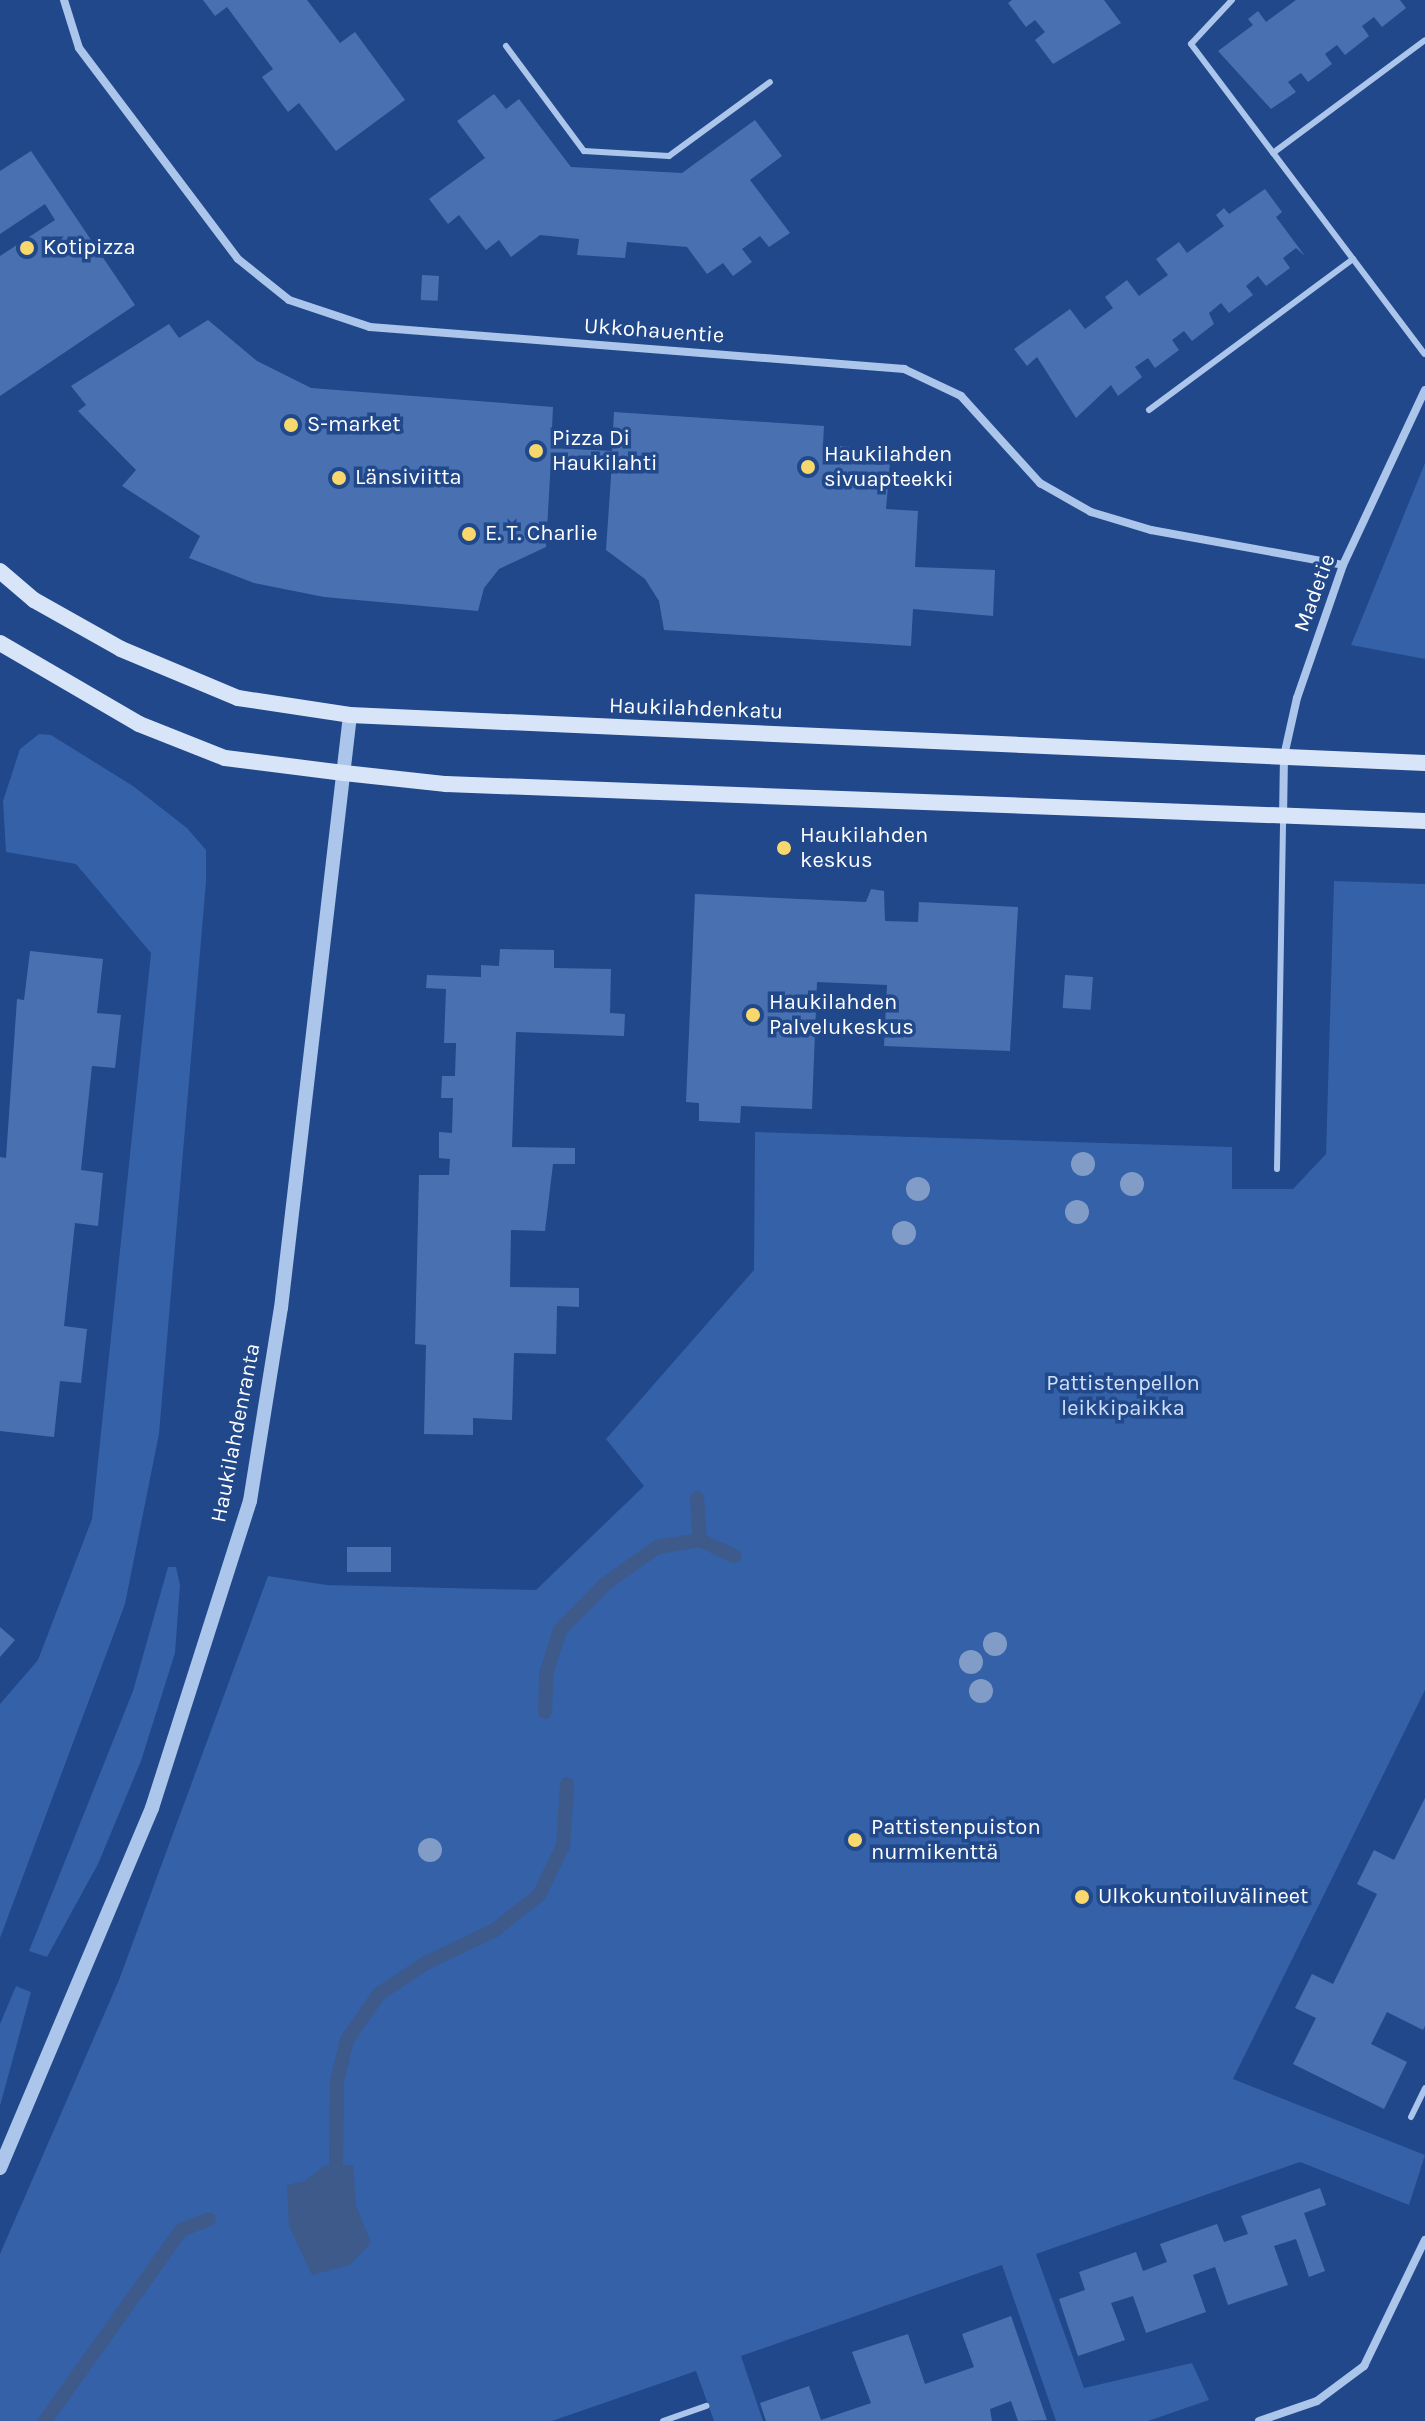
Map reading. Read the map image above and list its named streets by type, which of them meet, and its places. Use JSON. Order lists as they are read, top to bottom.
{
  "streets": {
    "main road": ["Haukilahdenkatu"],
    "street": ["Ukkohauentie", "Madetie", "Haukilahdenranta"]
  },
  "crossings": [
    ["Ukkohauentie", "Madetie"],
    ["Madetie", "Haukilahdenkatu"],
    ["Haukilahdenkatu", "Haukilahdenranta"]
  ],
  "parks": ["Pattistenpellon leikkipaikka"],
  "places": [
    "Kotipizza",
    "S-market",
    "Pizza Di Haukilahti",
    "Haukilahden sivuapteekki",
    "Länsiviitta",
    "E. T. Charlie",
    "Haukilahden keskus",
    "Haukilahden Palvelukeskus",
    "Pattistenpuiston nurmikenttä",
    "Ulkokuntoiluvälineet"
  ]
}
